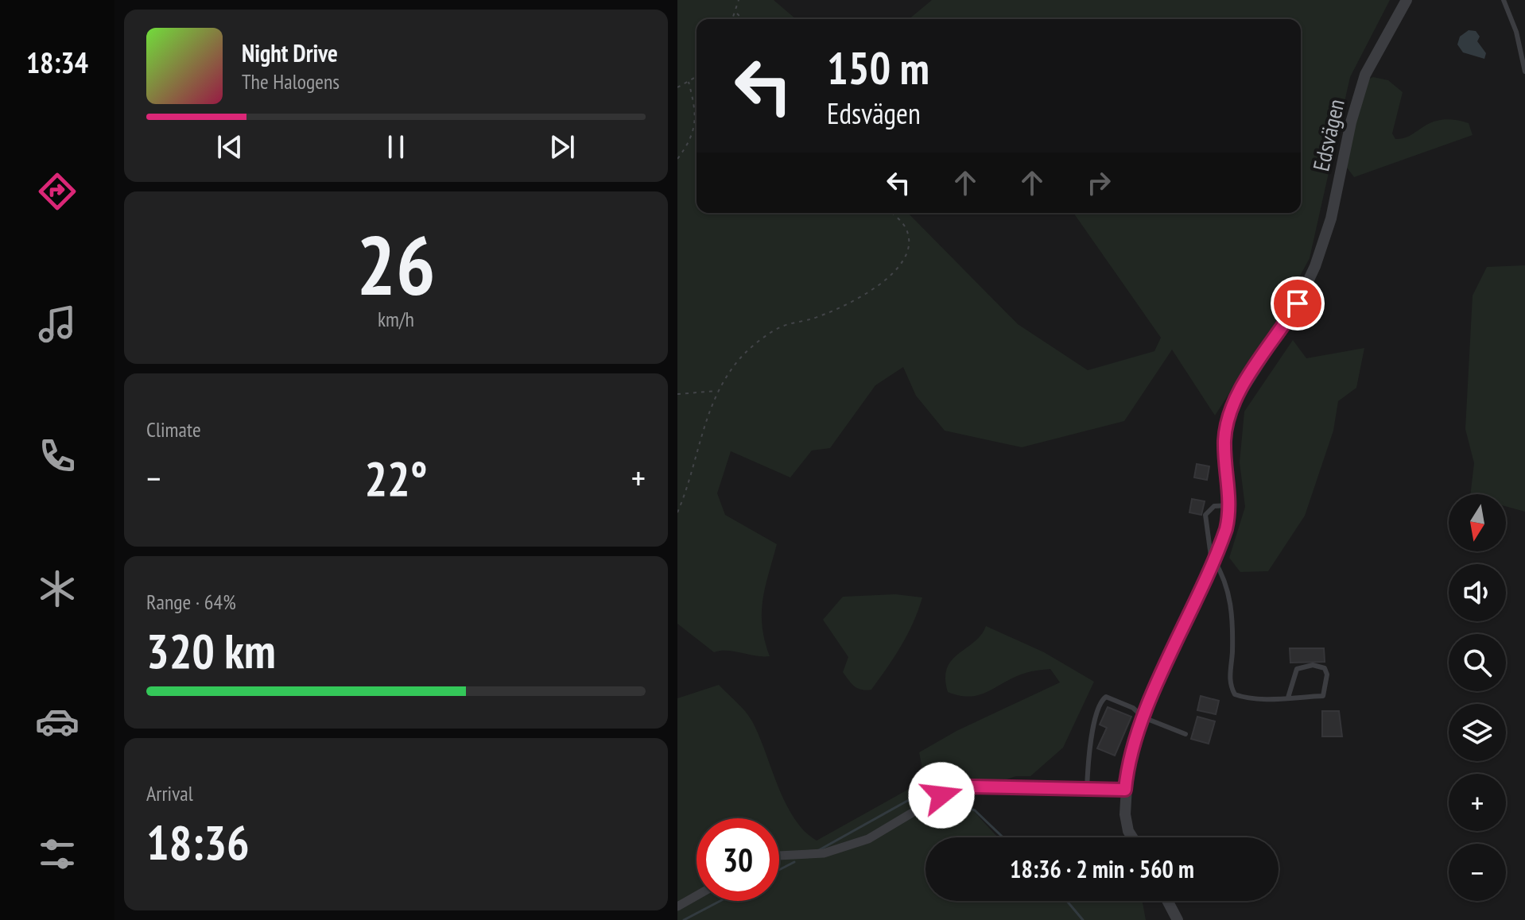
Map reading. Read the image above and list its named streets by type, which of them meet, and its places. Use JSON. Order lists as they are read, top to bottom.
{
  "streets": {
    "street": ["Edsvägen"]
  },
  "north": "bottom",
  "page": {
    "tabs": "18:34",
    "turn": ["150 m", "Edsvägen"],
    "song": ["Night Drive", "The Halogens"],
    "tile": [
      ["26", "km/h"],
      "Climate",
      ["Range · 64%", "320 km"],
      ["Arrival", "18:36"]
    ],
    "heat": ["−", "22°", "+"],
    "map_buttons": ["+", "−"],
    "limit": "30",
    "trip": "18:36 · 2 min · 560 m"
  }
}
